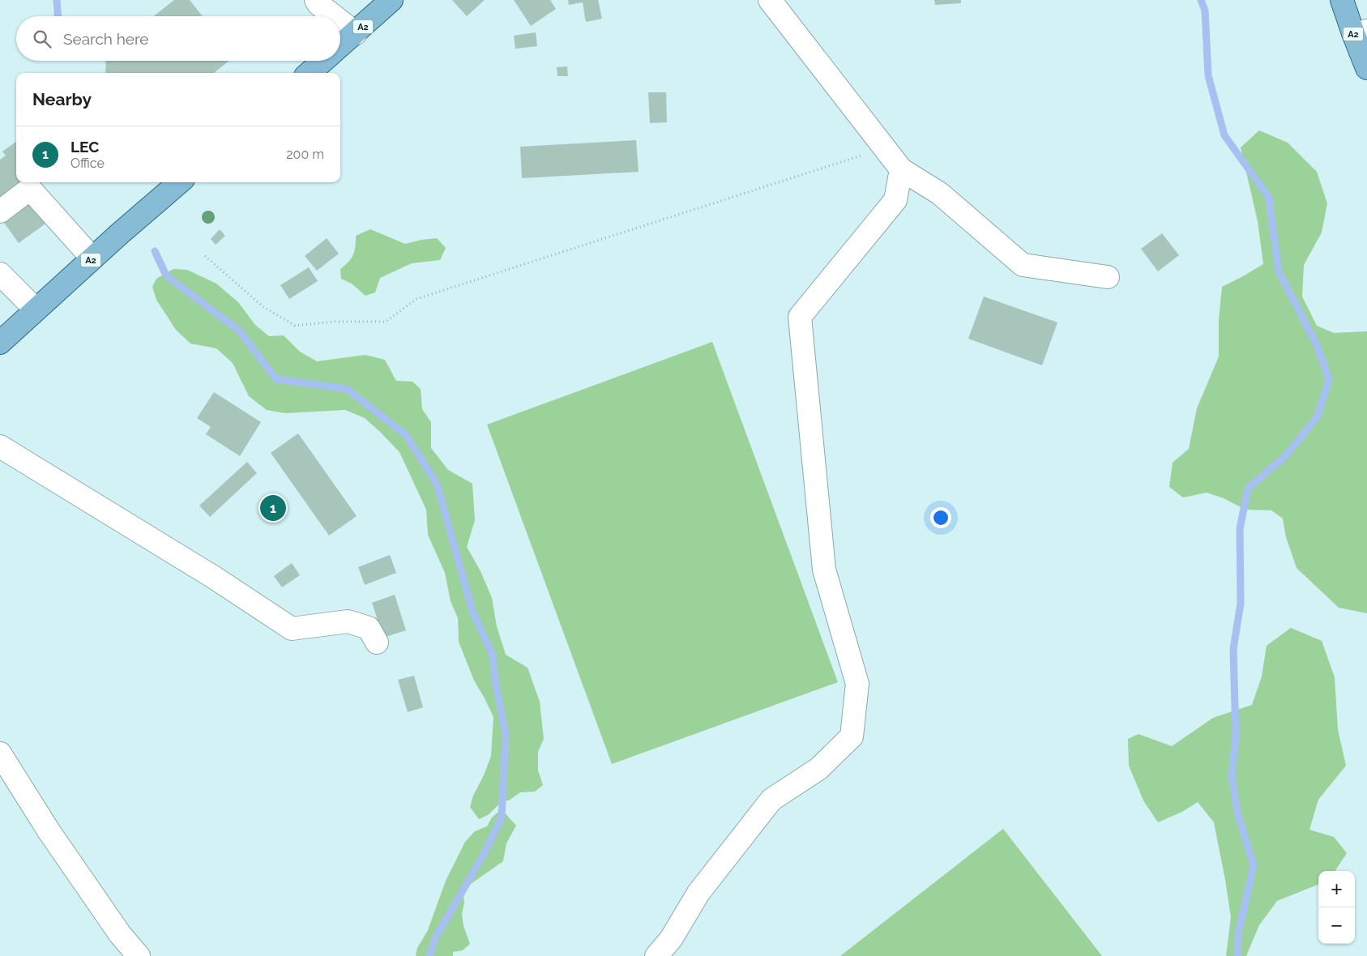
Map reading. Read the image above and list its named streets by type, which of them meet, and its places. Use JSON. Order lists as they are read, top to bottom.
{
  "streets": {
    "main road": ["A2"]
  },
  "page": {
    "search": "Search here",
    "heading": "Nearby",
    "list": [
      {
        "mark": "1",
        "name": "LEC",
        "note": "Office",
        "value": "200 m"
      }
    ],
    "pins": "1",
    "map_buttons": ["+", "−"]
  }
}
